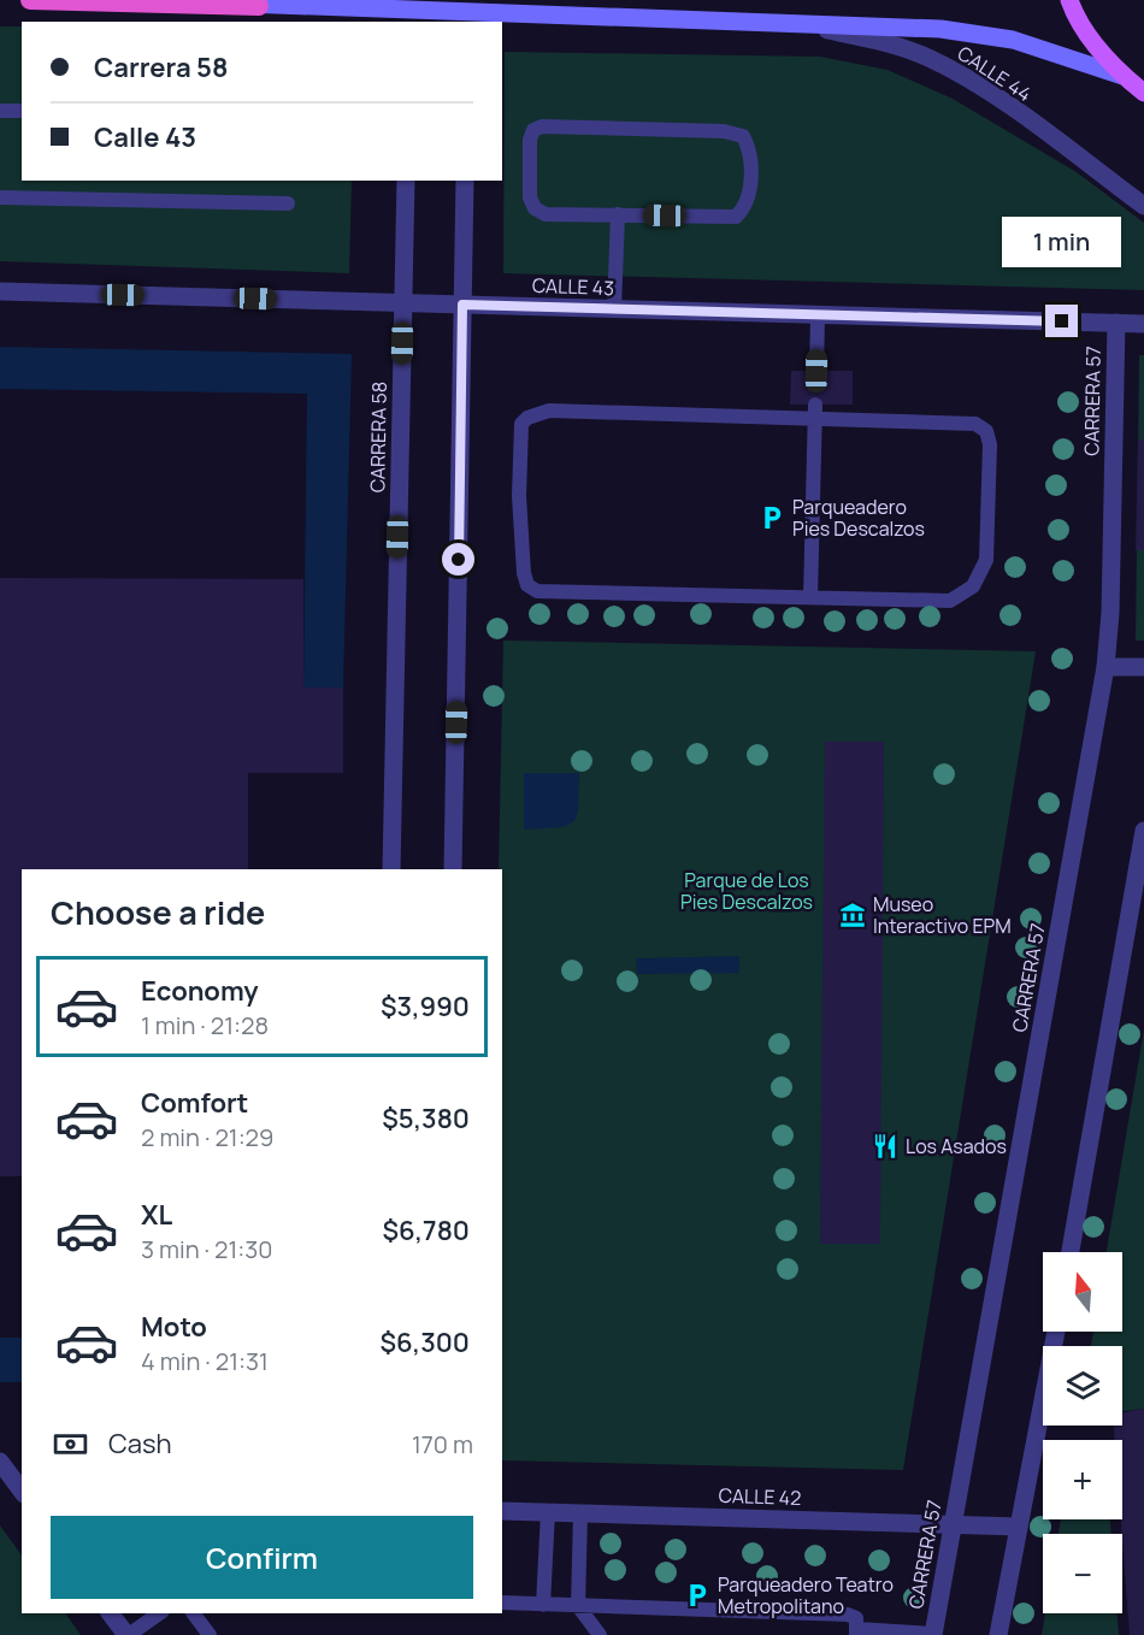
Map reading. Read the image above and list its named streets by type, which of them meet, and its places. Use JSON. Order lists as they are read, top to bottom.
{
  "streets": {
    "main road": ["CALLE 44"],
    "street": [
      "CALLE 43",
      "CARRERA 57",
      "CARRERA 58",
      "CALLE 42"
    ]
  },
  "crossings": [
    ["CALLE 43", "CARRERA 57"],
    ["CALLE 43", "CARRERA 58"],
    ["CARRERA 57", "CALLE 42"]
  ],
  "parks": ["Parque de Los Pies Descalzos"],
  "places": {
    "parking": ["Parqueadero Pies Descalzos", "Parqueadero Teatro Metropolitano"],
    "museum": ["Museo Interactivo EPM"],
    "restaurant": ["Los Asados"]
  },
  "north": "top",
  "page": {
    "banner": ["Carrera 58", "Calle 43"],
    "bubble": "1 min",
    "heading": "Choose a ride",
    "list": [
      {
        "name": "Economy",
        "note": "1 min · 21:28",
        "value": "$3,990"
      },
      {
        "name": "Comfort",
        "note": "2 min · 21:29",
        "value": "$5,380"
      },
      {
        "name": "XL",
        "note": "3 min · 21:30",
        "value": "$6,780"
      },
      {
        "name": "Moto",
        "note": "4 min · 21:31",
        "value": "$6,300"
      }
    ],
    "map_buttons": ["+", "−"],
    "pay": ["Cash", "170 m"],
    "buttons": "Confirm"
  }
}
